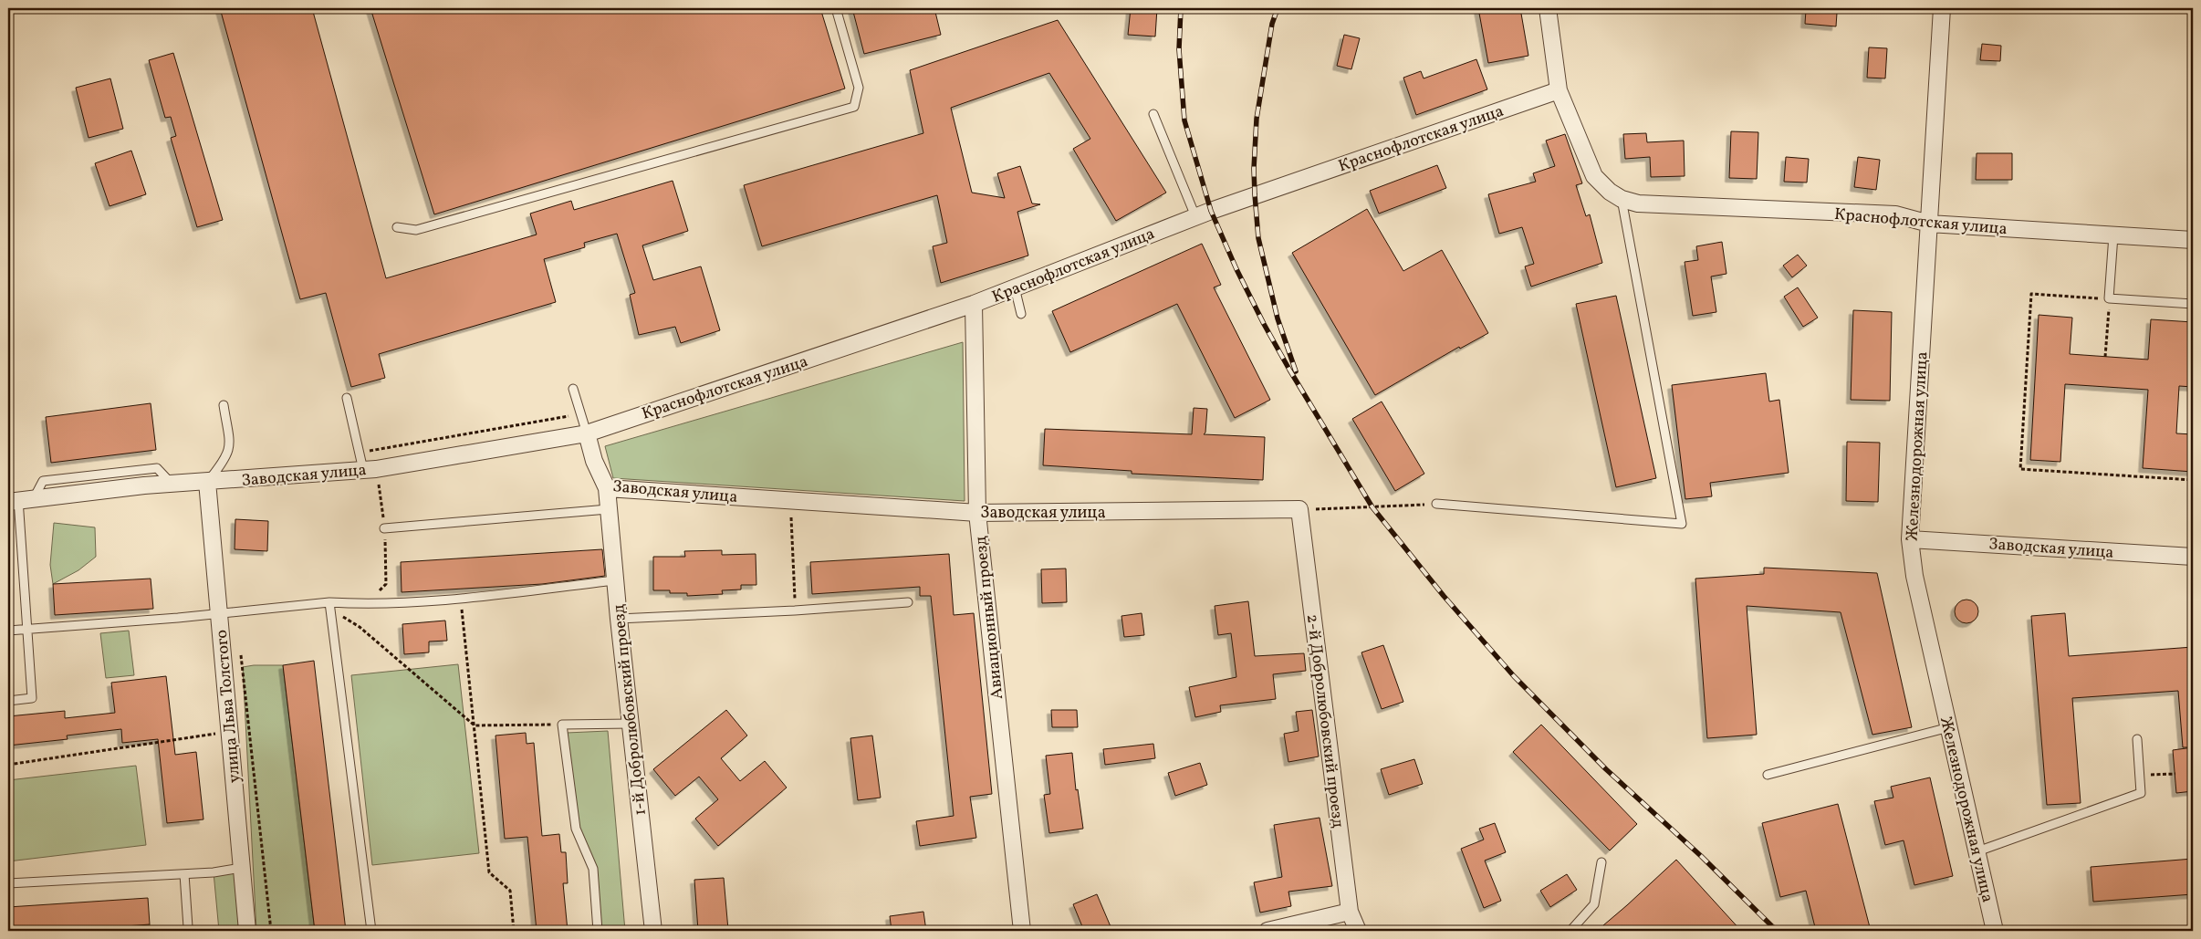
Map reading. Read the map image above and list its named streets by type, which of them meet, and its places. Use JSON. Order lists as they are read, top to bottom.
{
  "streets": {
    "street": [
      "Краснофлотская улица",
      "Железнодорожная улица",
      "Заводская улица",
      "Авиационный проезд",
      "улица Льва Толстого",
      "1-й Добролюбовский проезд",
      "2-й Добролюбовский проезд"
    ]
  },
  "crossings": [
    ["Краснофлотская улица", "Железнодорожная улица"],
    ["Краснофлотская улица", "Заводская улица"],
    ["Краснофлотская улица", "Авиационный проезд"],
    ["Железнодорожная улица", "Заводская улица"],
    ["Заводская улица", "Авиационный проезд"],
    ["Заводская улица", "улица Льва Толстого"],
    ["Заводская улица", "1-й Добролюбовский проезд"],
    ["Заводская улица", "2-й Добролюбовский проезд"]
  ]
}
